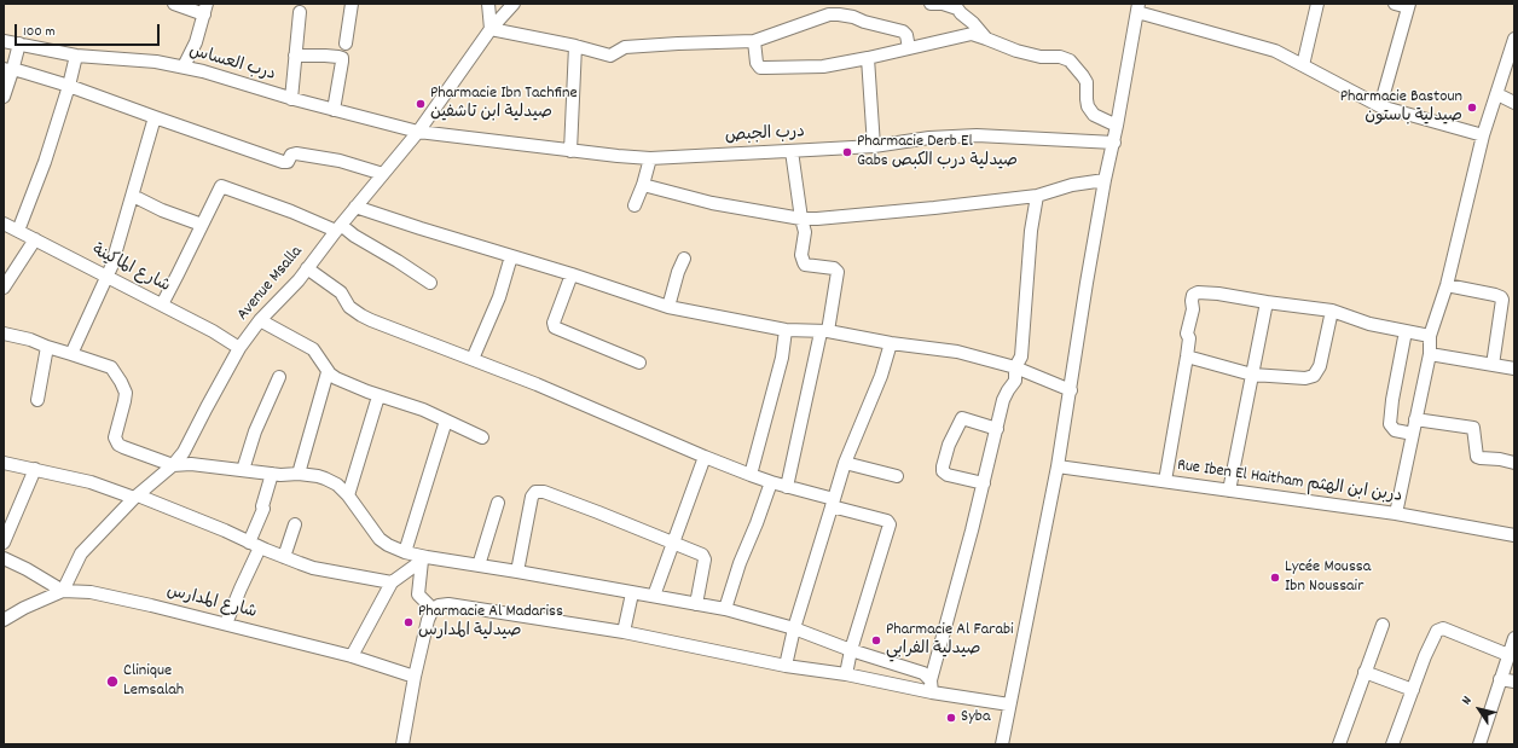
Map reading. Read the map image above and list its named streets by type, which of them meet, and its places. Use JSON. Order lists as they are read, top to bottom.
{
  "streets": {
    "street": [
      "درب العساس",
      "درب الجبص",
      "شارع الماكينة",
      "Avenue Msalla",
      "Rue Iben El Haitham دربن ابن الهثم",
      "شارع المدارس"
    ]
  },
  "crossings": [
    ["درب العساس", "درب الجبص"],
    ["درب العساس", "Avenue Msalla"],
    ["درب الجبص", "Avenue Msalla"],
    ["شارع الماكينة", "Avenue Msalla"],
    ["Avenue Msalla", "شارع المدارس"]
  ],
  "places": [
    "Pharmacie Ibn Tachfine صيدلية ابن تاشفين",
    "Pharmacie Bastoun صيدلية باستون",
    "Pharmacie Derb El Gabs صيدلية درب الكبص",
    "Lycée Moussa Ibn Noussair",
    "Pharmacie Al Madariss صيدلية المدارس",
    "Pharmacie Al Farabi صيدلية الفرابي",
    "Clinique Lemsalah",
    "Syba"
  ],
  "scale_bar": "100 m",
  "north": "top left"
}
